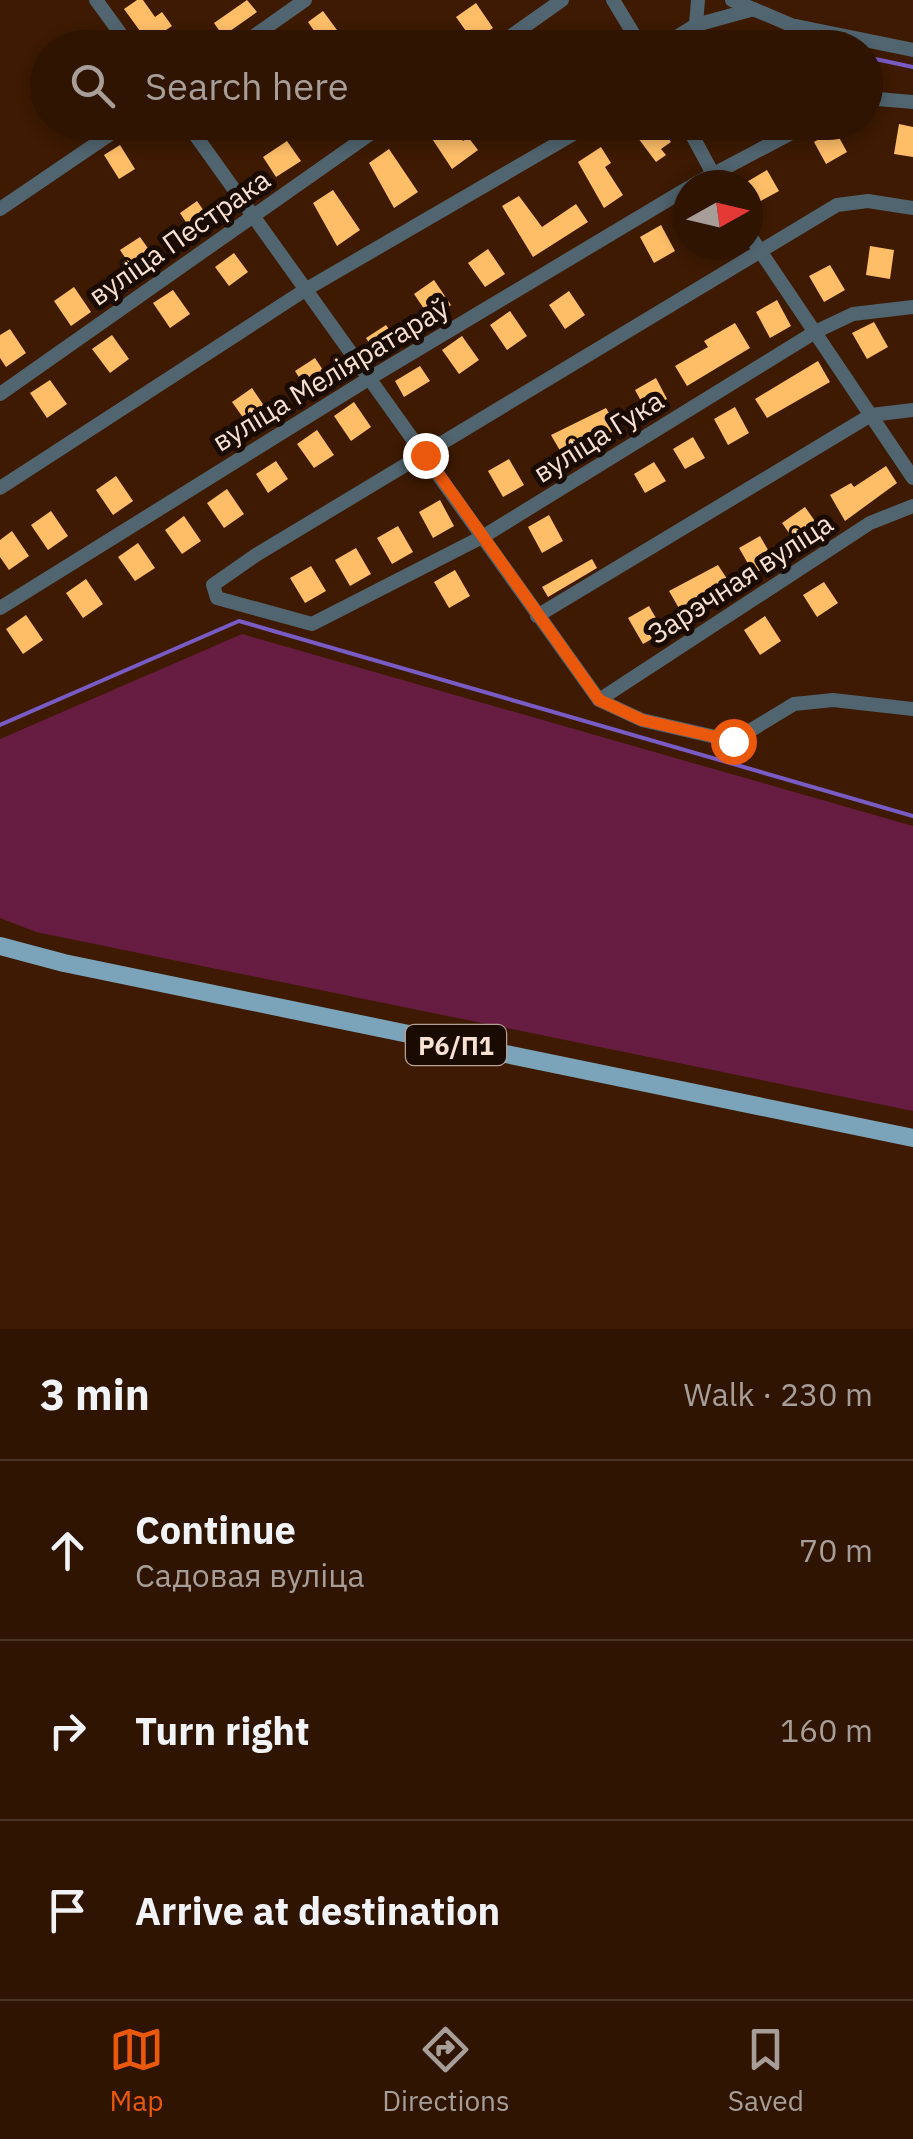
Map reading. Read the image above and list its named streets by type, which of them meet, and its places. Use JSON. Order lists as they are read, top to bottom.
{
  "streets": {
    "main road": ["Р6/П1"],
    "street": [
      "вуліца Пестрака",
      "вуліца Меліяратараў",
      "вуліца Гука",
      "Зарэчная вуліца"
    ]
  },
  "north": "right",
  "page": {
    "search": "Search here",
    "heading": ["3 min", "Walk · 230 m"],
    "list": [
      ["Continue", "Садовая вуліца", "70 m"],
      ["Turn right", "160 m"],
      "Arrive at destination"
    ],
    "nav": ["Map", "Directions", "Saved"]
  }
}
